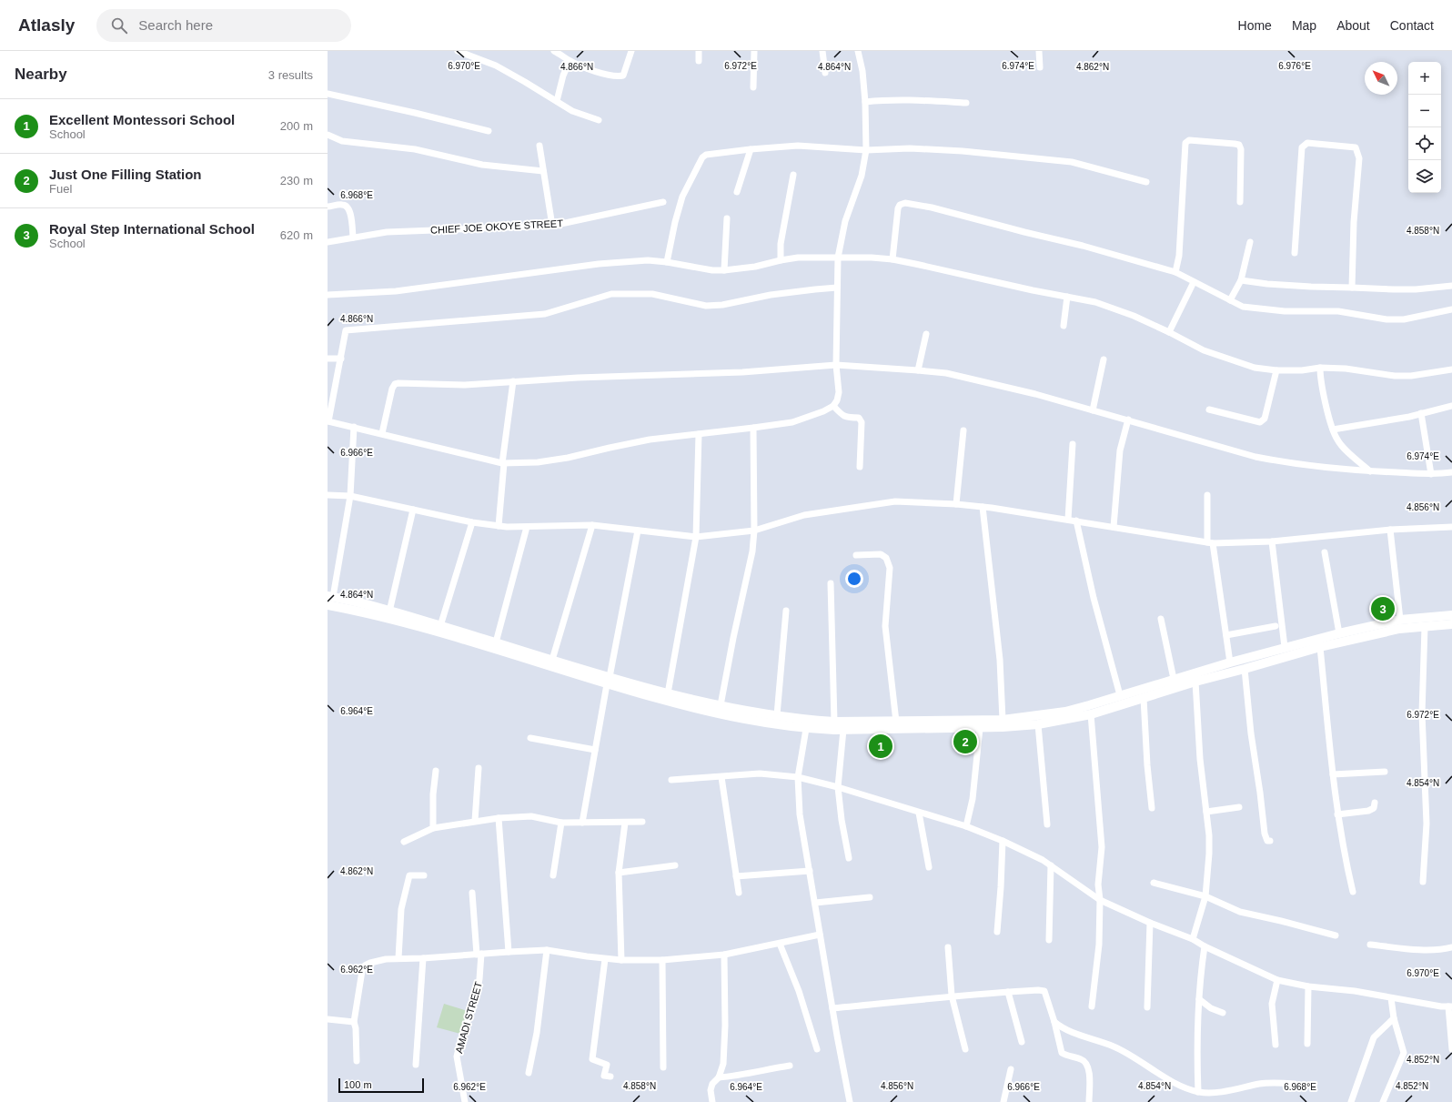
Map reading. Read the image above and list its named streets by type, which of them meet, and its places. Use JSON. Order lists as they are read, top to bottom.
{
  "streets": {
    "street": ["CHIEF JOE OKOYE STREET", "AMADI STREET"]
  },
  "scale_bar": "100 m",
  "north": "top left",
  "page": {
    "header": "Atlasly",
    "search": "Search here",
    "nav": [
      "Home",
      "Map",
      "About",
      "Contact"
    ],
    "heading": ["Nearby", "3 results"],
    "map_buttons": ["+", "−"],
    "list": [
      {
        "mark": "1",
        "name": "Excellent Montessori School",
        "note": "School",
        "value": "200 m"
      },
      {
        "mark": "2",
        "name": "Just One Filling Station",
        "note": "Fuel",
        "value": "230 m"
      },
      {
        "mark": "3",
        "name": "Royal Step International School",
        "note": "School",
        "value": "620 m"
      }
    ],
    "pins": ["3", "2", "1"],
    "scale": "100 m"
  },
  "coordinates": [
    "6.970°E",
    "6.972°E",
    "6.974°E",
    "6.976°E",
    "4.866°N",
    "4.864°N",
    "4.862°N",
    "6.968°E",
    "4.858°N",
    "6.966°E",
    "4.856°N",
    "6.964°E",
    "4.854°N",
    "6.962°E",
    "4.852°N"
  ]
}
